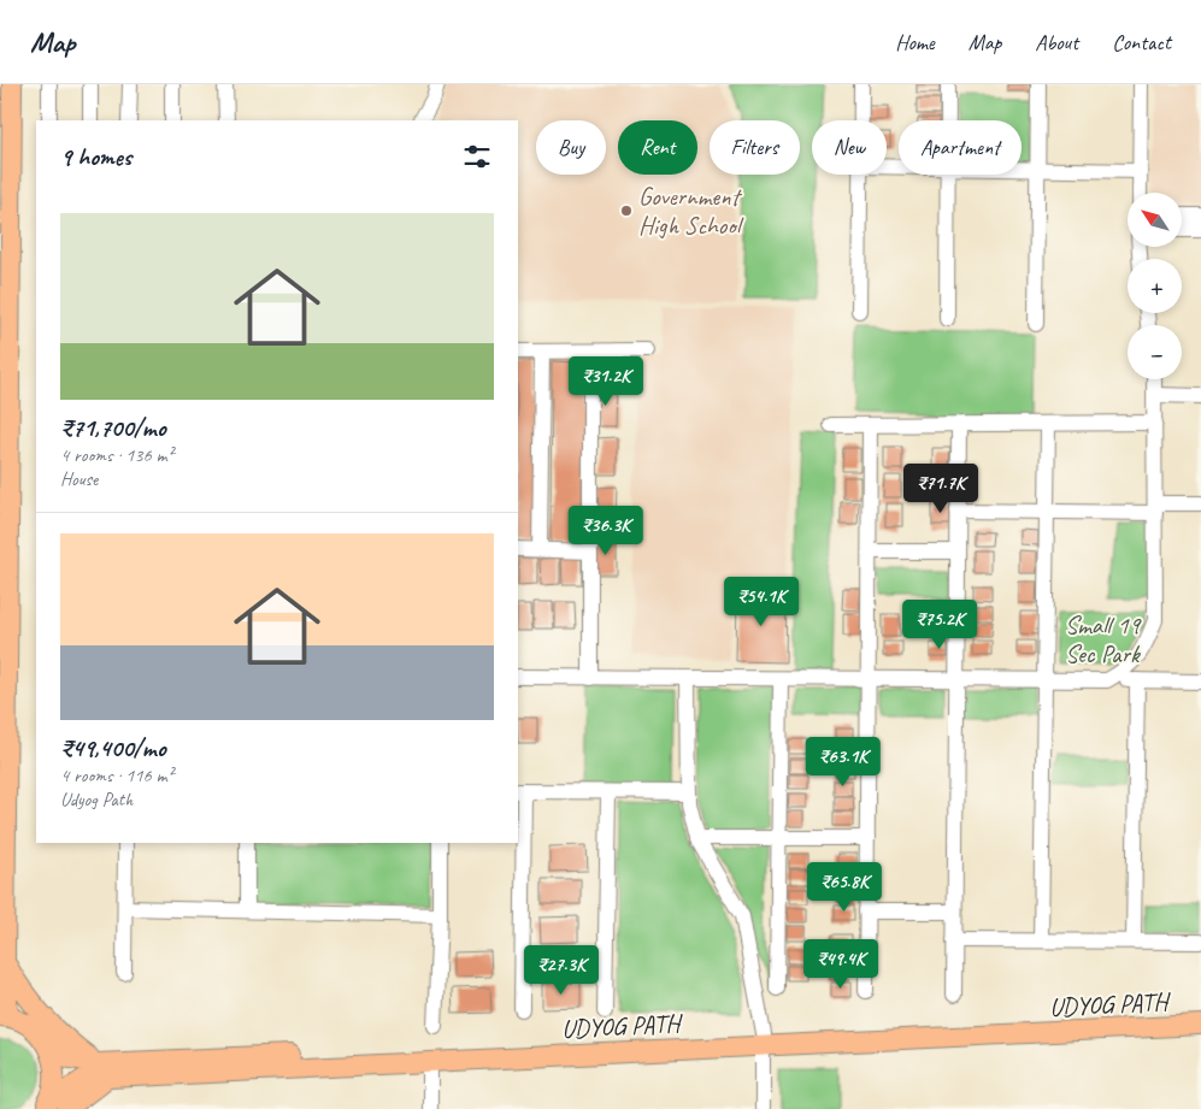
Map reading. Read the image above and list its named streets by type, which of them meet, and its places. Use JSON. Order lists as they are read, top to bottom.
{
  "streets": {
    "main road": ["UDYOG PATH"]
  },
  "parks": ["Small 19 Sec Park"],
  "places": ["Government High School"],
  "north": "top left",
  "page": {
    "header": "Map",
    "nav": [
      "Home",
      "Map",
      "About",
      "Contact"
    ],
    "chip": [
      "Buy",
      "Rent",
      "Filters",
      "New",
      "Apartment"
    ],
    "heading": "9 homes",
    "map_buttons": ["+", "−"],
    "list": [
      {
        "name": "₹71,700/mo",
        "note": "4 rooms · 136 m² · House"
      },
      {
        "name": "₹49,400/mo",
        "note": "4 rooms · 116 m² · Udyog Path"
      }
    ],
    "price": [
      "₹31.2K",
      "₹71.7K",
      "₹36.3K",
      "₹54.1K",
      "₹75.2K",
      "₹63.1K",
      "₹65.8K",
      "₹49.4K",
      "₹27.3K"
    ]
  }
}
